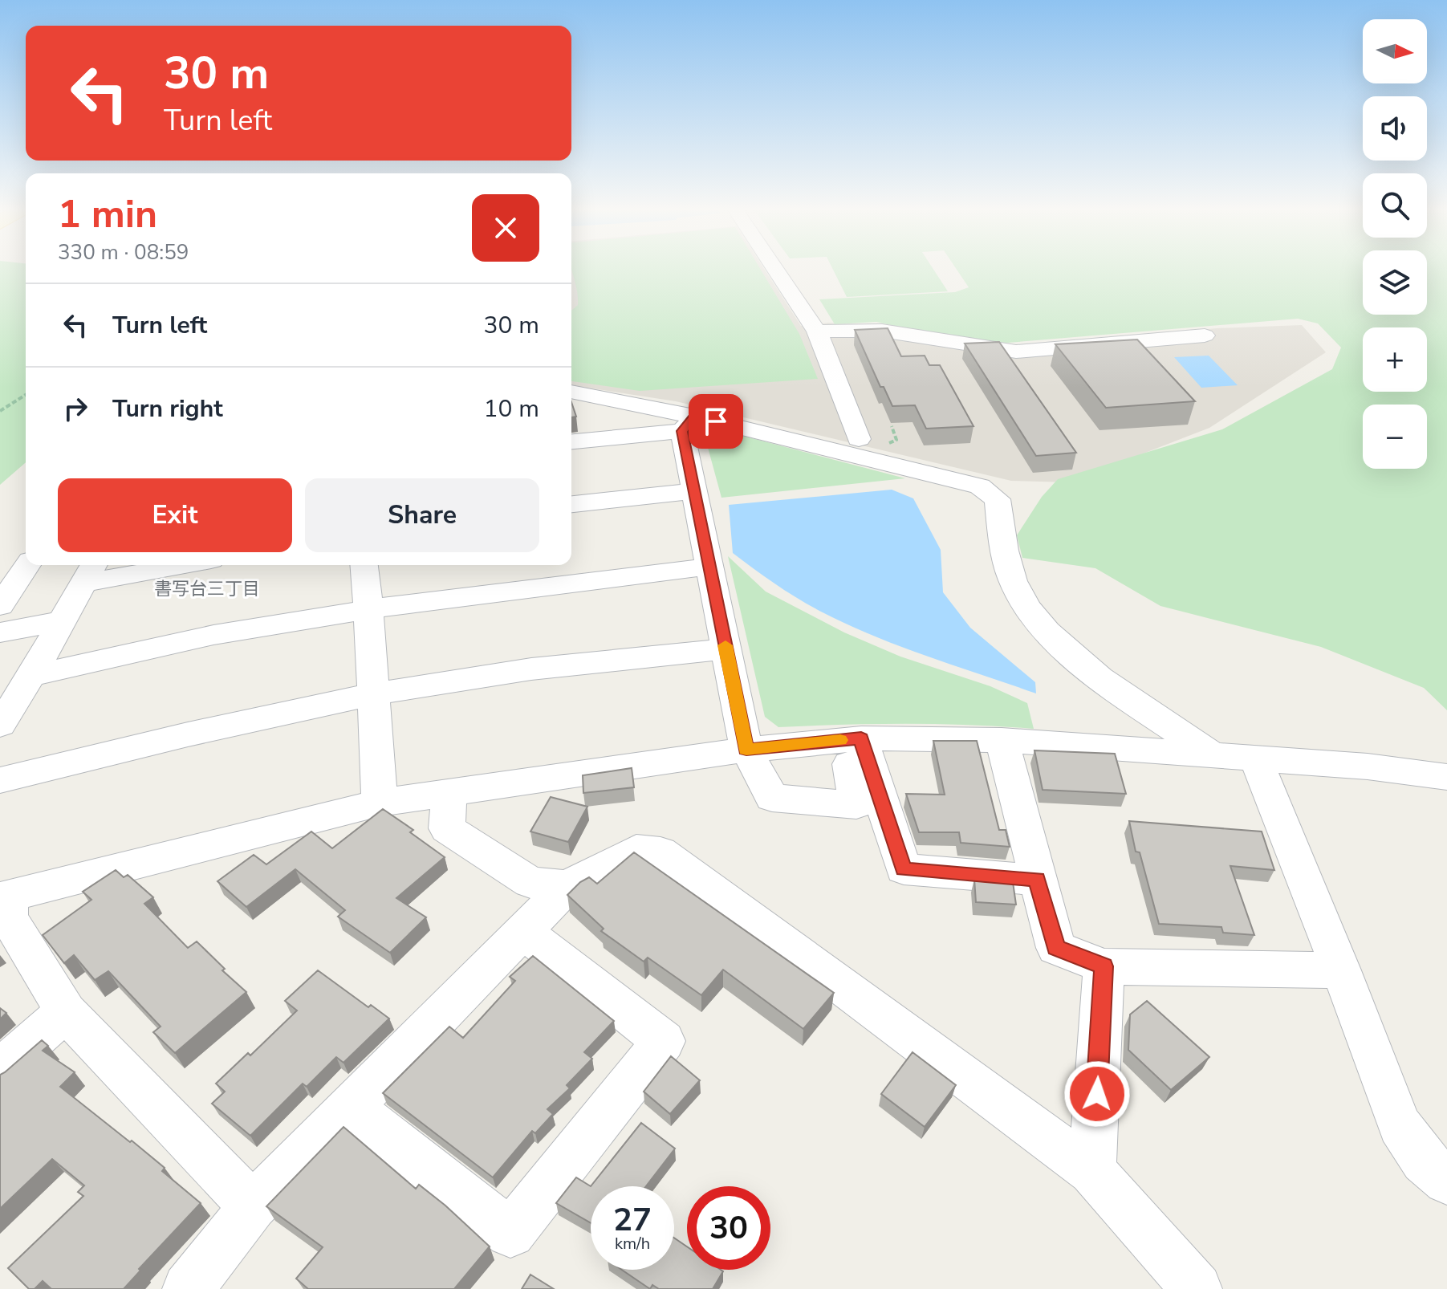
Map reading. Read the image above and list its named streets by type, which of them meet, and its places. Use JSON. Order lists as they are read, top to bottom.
{
  "districts": ["書写台三丁目"],
  "north": "right",
  "page": {
    "map_buttons": ["+", "−"],
    "turn": ["30 m", "Turn left"],
    "heading": ["1 min", "330 m · 08:59"],
    "list": [
      {
        "name": "Turn left",
        "value": "30 m"
      },
      {
        "name": "Turn right",
        "value": "10 m"
      }
    ],
    "buttons": ["Exit", "Share"],
    "speed": "27 km/h",
    "limit": "30"
  }
}
